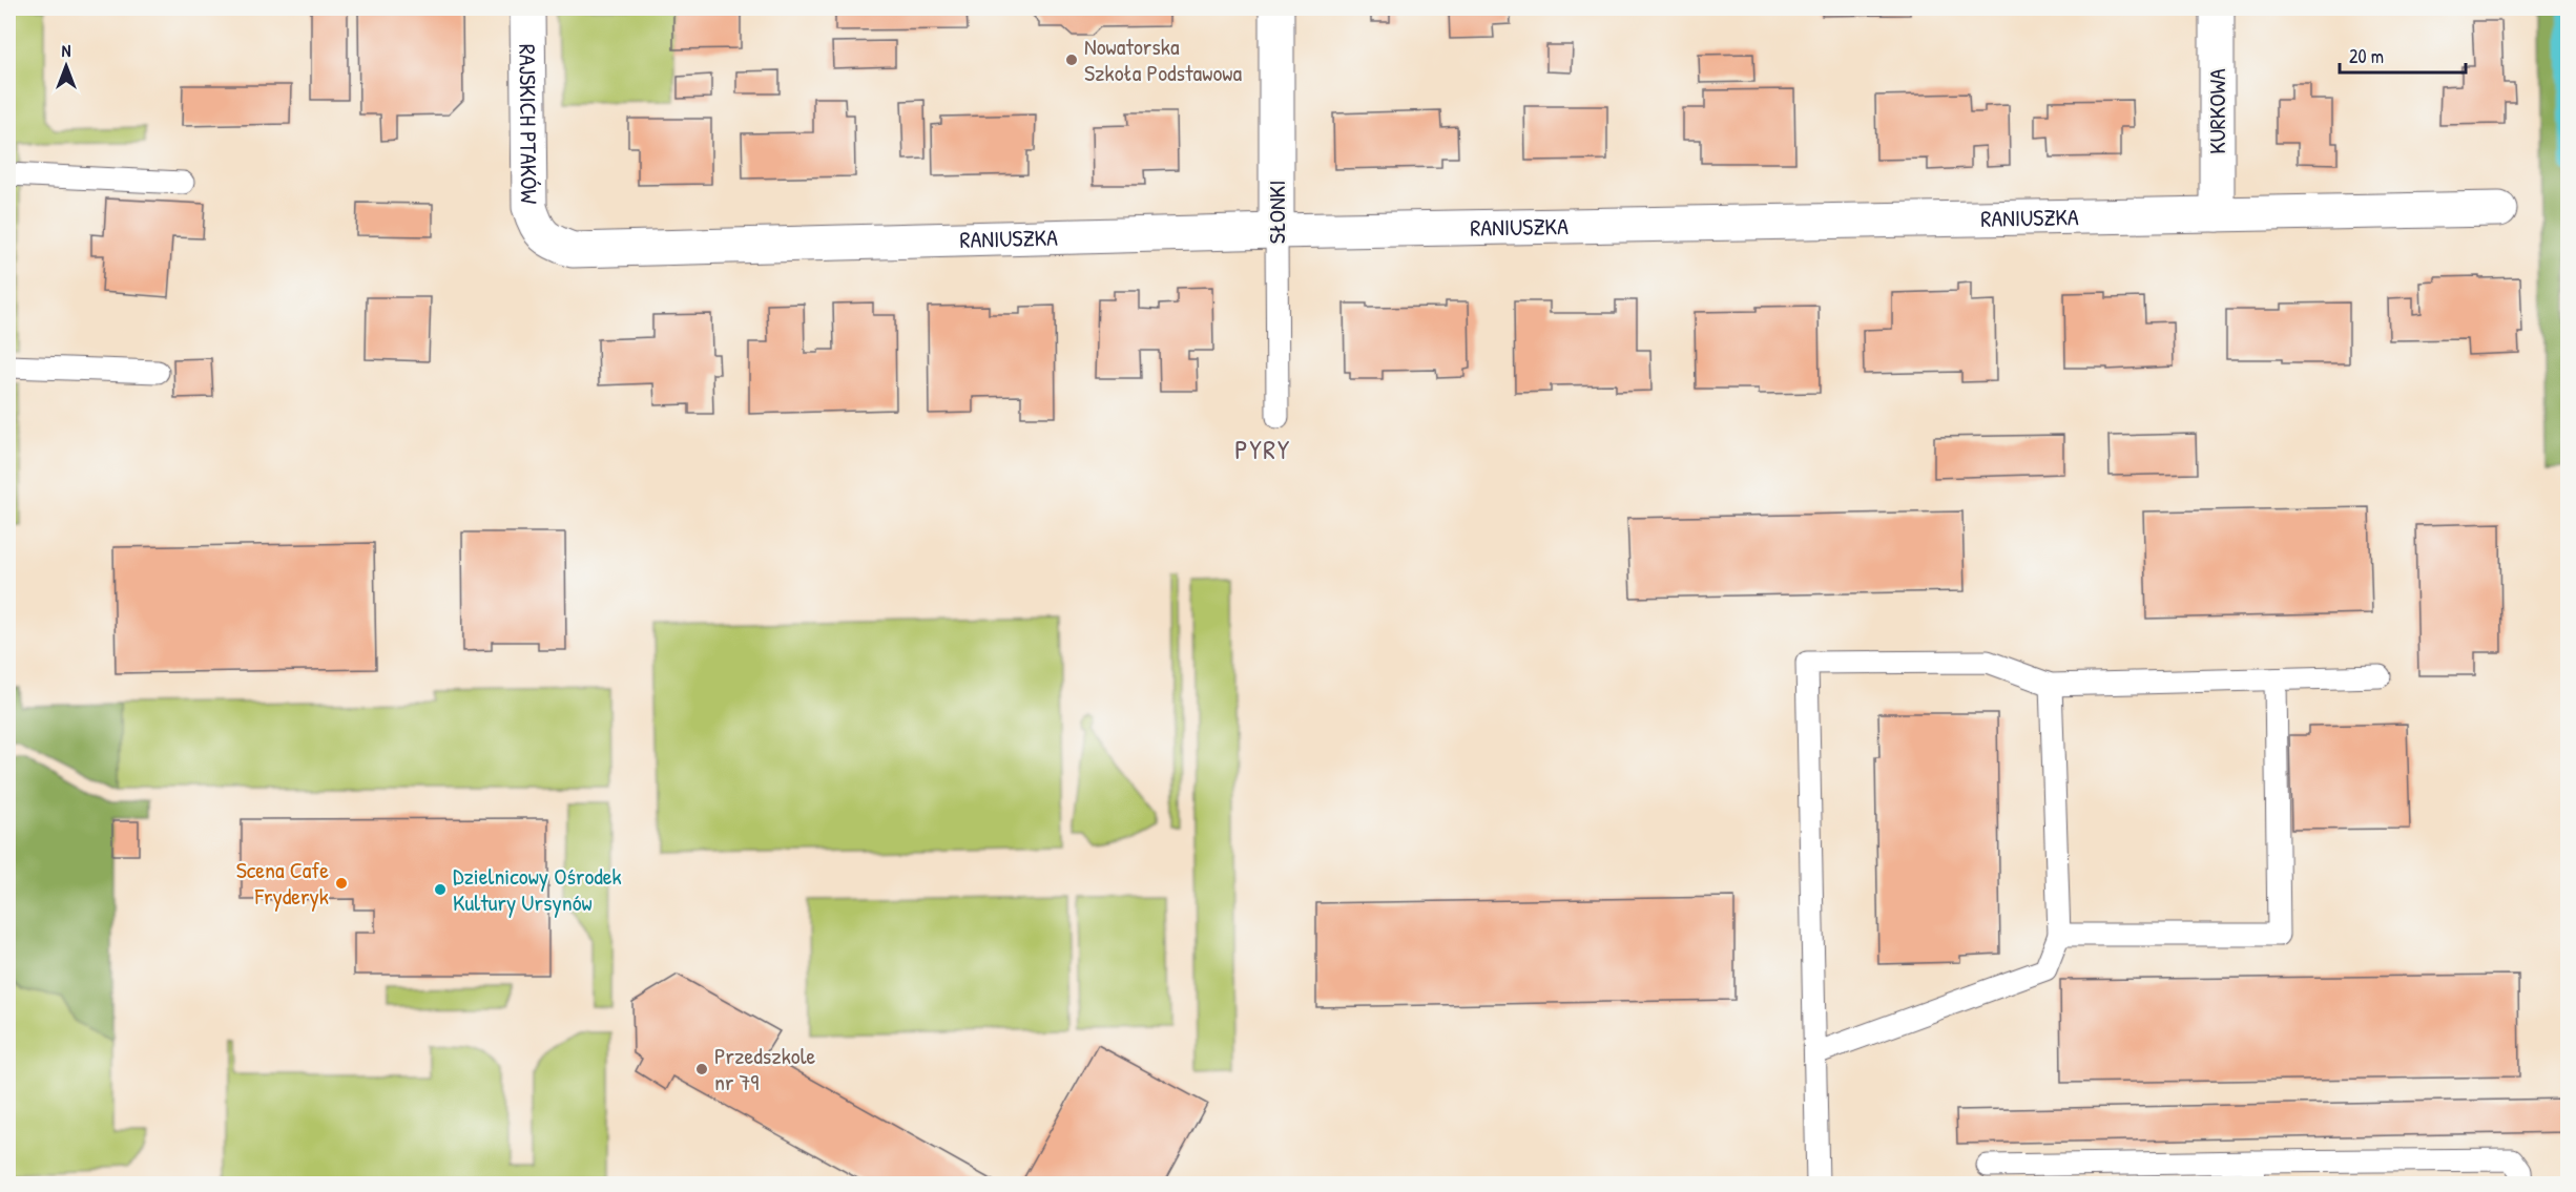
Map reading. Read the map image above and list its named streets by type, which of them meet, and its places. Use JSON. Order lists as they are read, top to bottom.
{
  "streets": {
    "street": [
      "KURKOWA",
      "RAJSKICH PTAKÓW",
      "SŁONKI",
      "RANIUSZKA"
    ]
  },
  "crossings": [
    ["KURKOWA", "RANIUSZKA"],
    ["RAJSKICH PTAKÓW", "RANIUSZKA"],
    ["SŁONKI", "RANIUSZKA"]
  ],
  "districts": ["PYRY"],
  "places": [
    "Nowatorska Szkoła Podstawowa",
    "Scena Cafe Fryderyk",
    "Dzielnicowy Ośrodek Kultury Ursynów",
    "Przedszkole nr 79"
  ],
  "scale_bar": "20 m",
  "north": "top"
}
